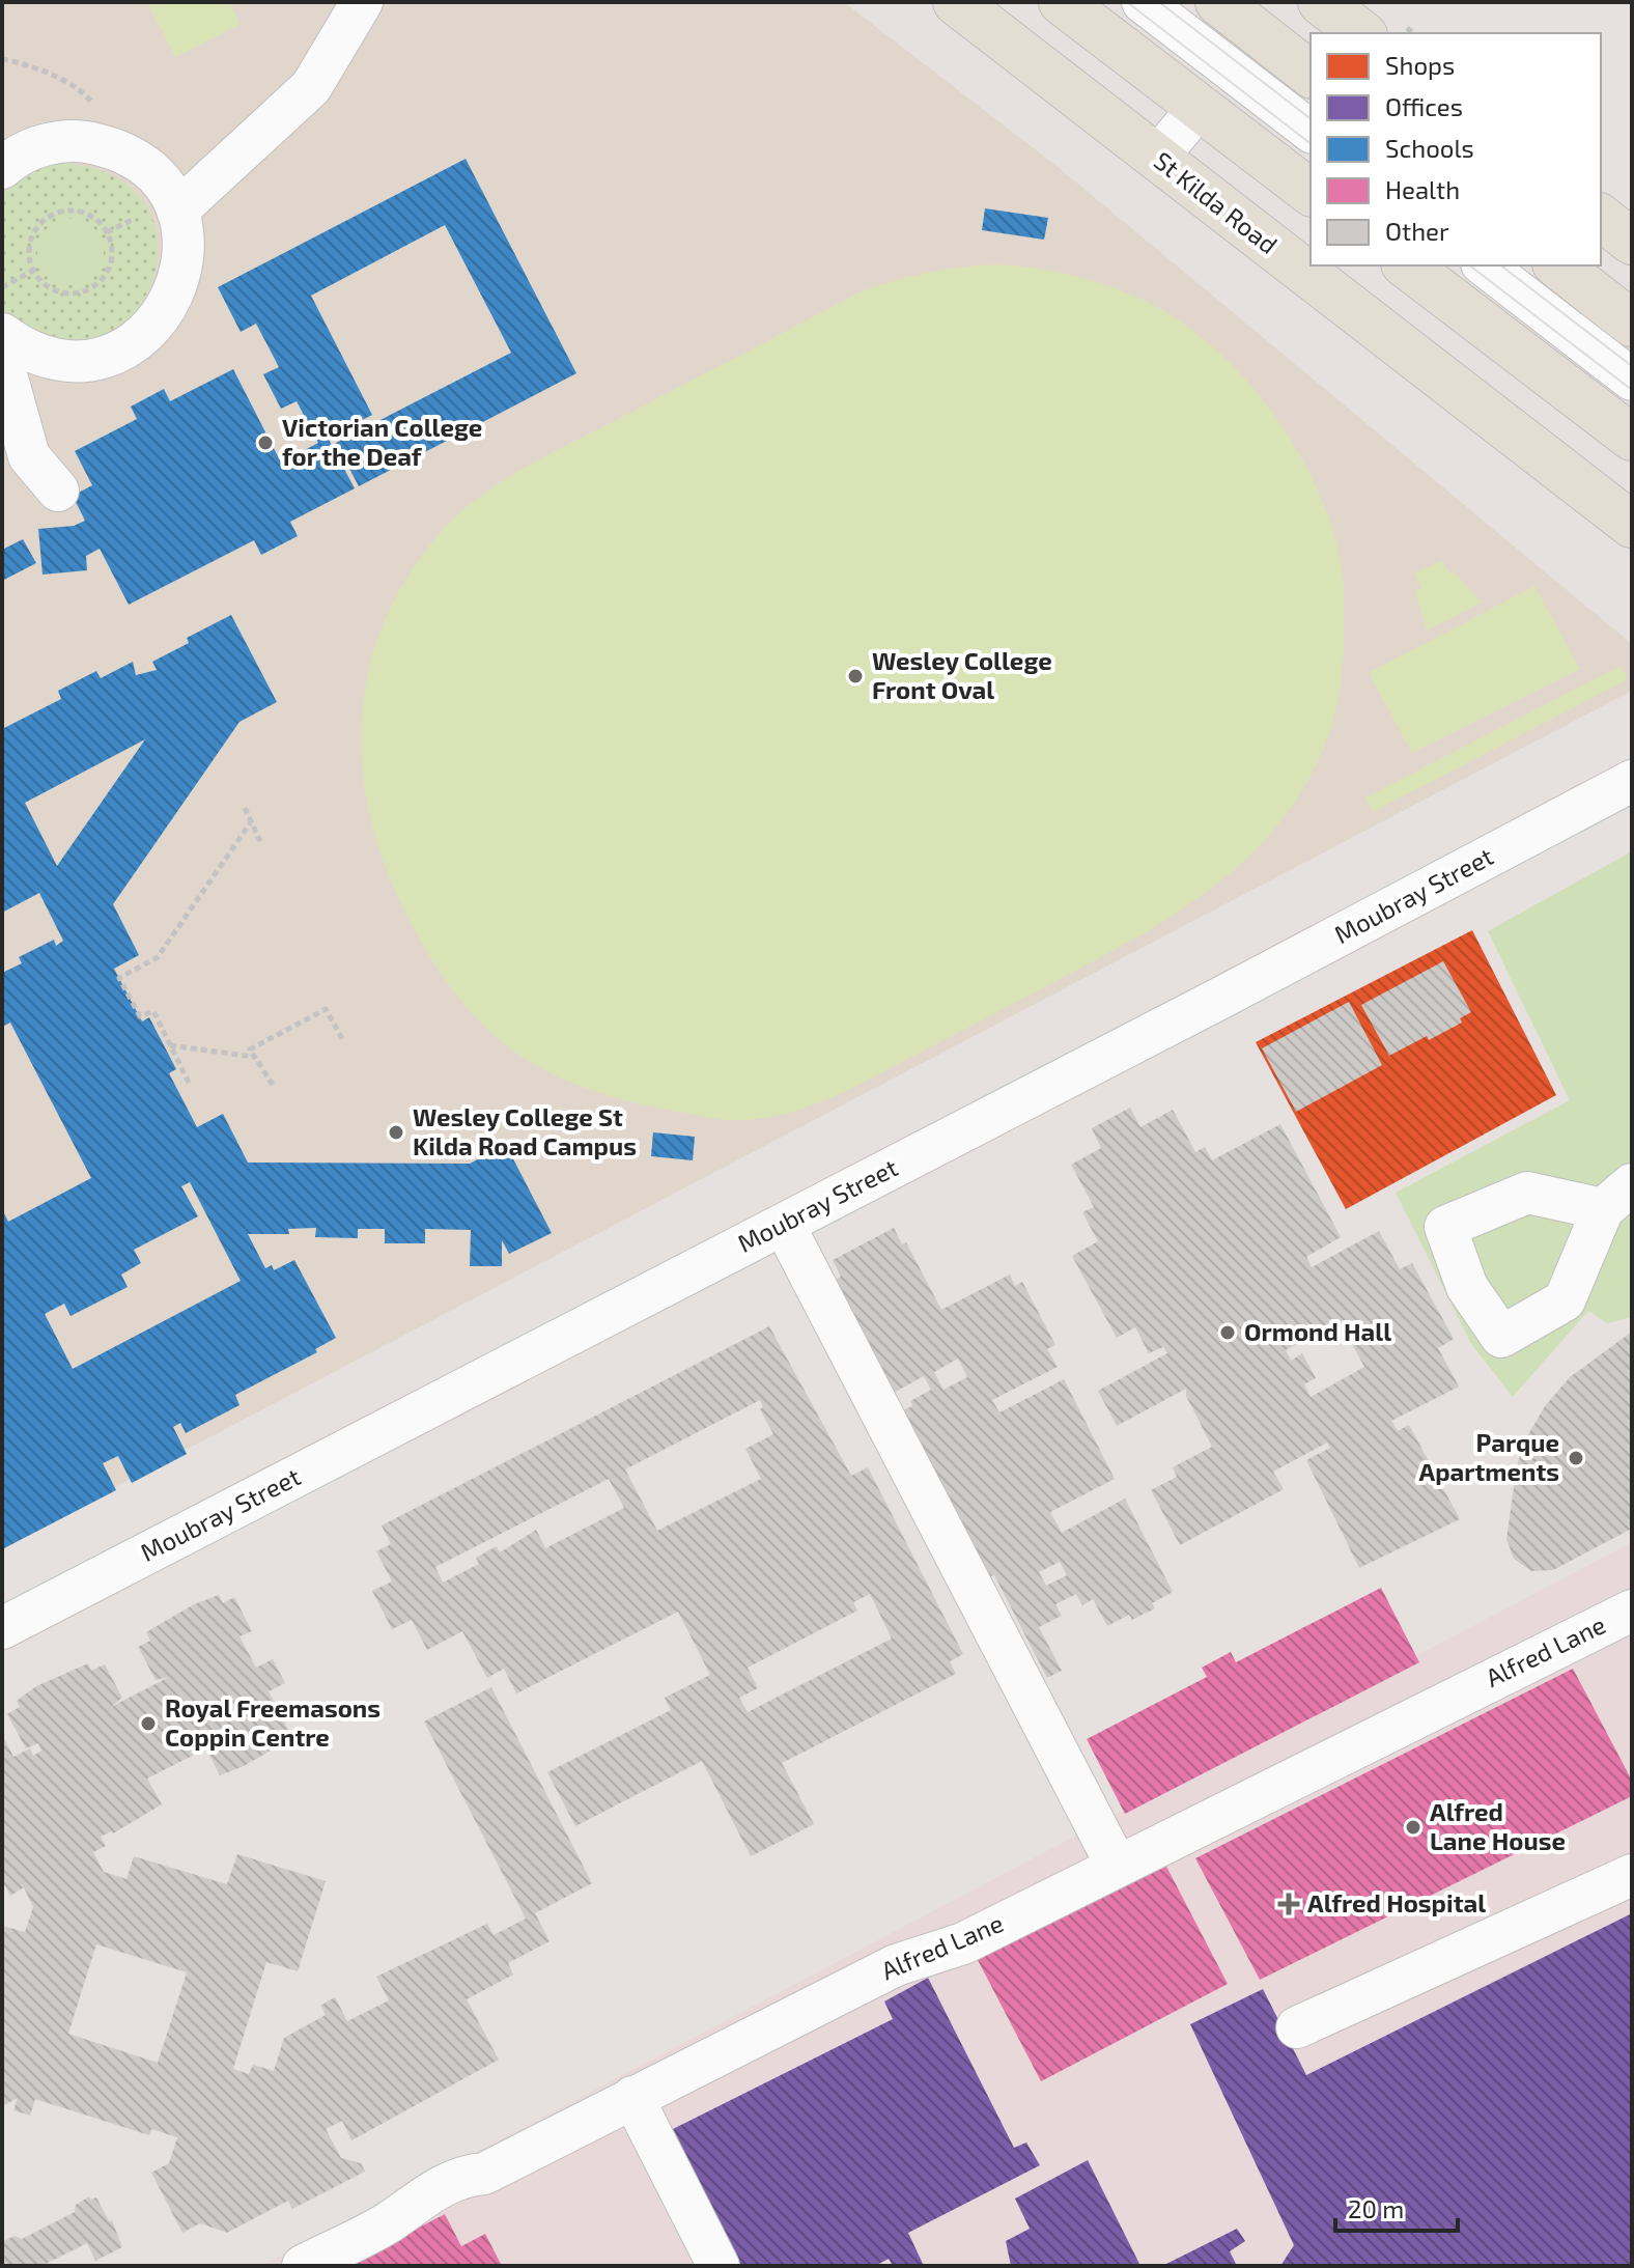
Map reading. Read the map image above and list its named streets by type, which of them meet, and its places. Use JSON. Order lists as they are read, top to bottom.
{
  "streets": {
    "main road": ["St Kilda Road"],
    "street": ["Moubray Street", "Alfred Lane"]
  },
  "places": {
    "other": [
      "Victorian College for the Deaf",
      "Wesley College Front Oval",
      "Wesley College St Kilda Road Campus",
      "Ormond Hall",
      "Parque Apartments",
      "Royal Freemasons Coppin Centre",
      "Alfred Lane House"
    ],
    "health": ["Alfred Hospital"]
  },
  "legend": [
    "Shops",
    "Offices",
    "Schools",
    "Health",
    "Other"
  ],
  "scale_bar": "20 m"
}
